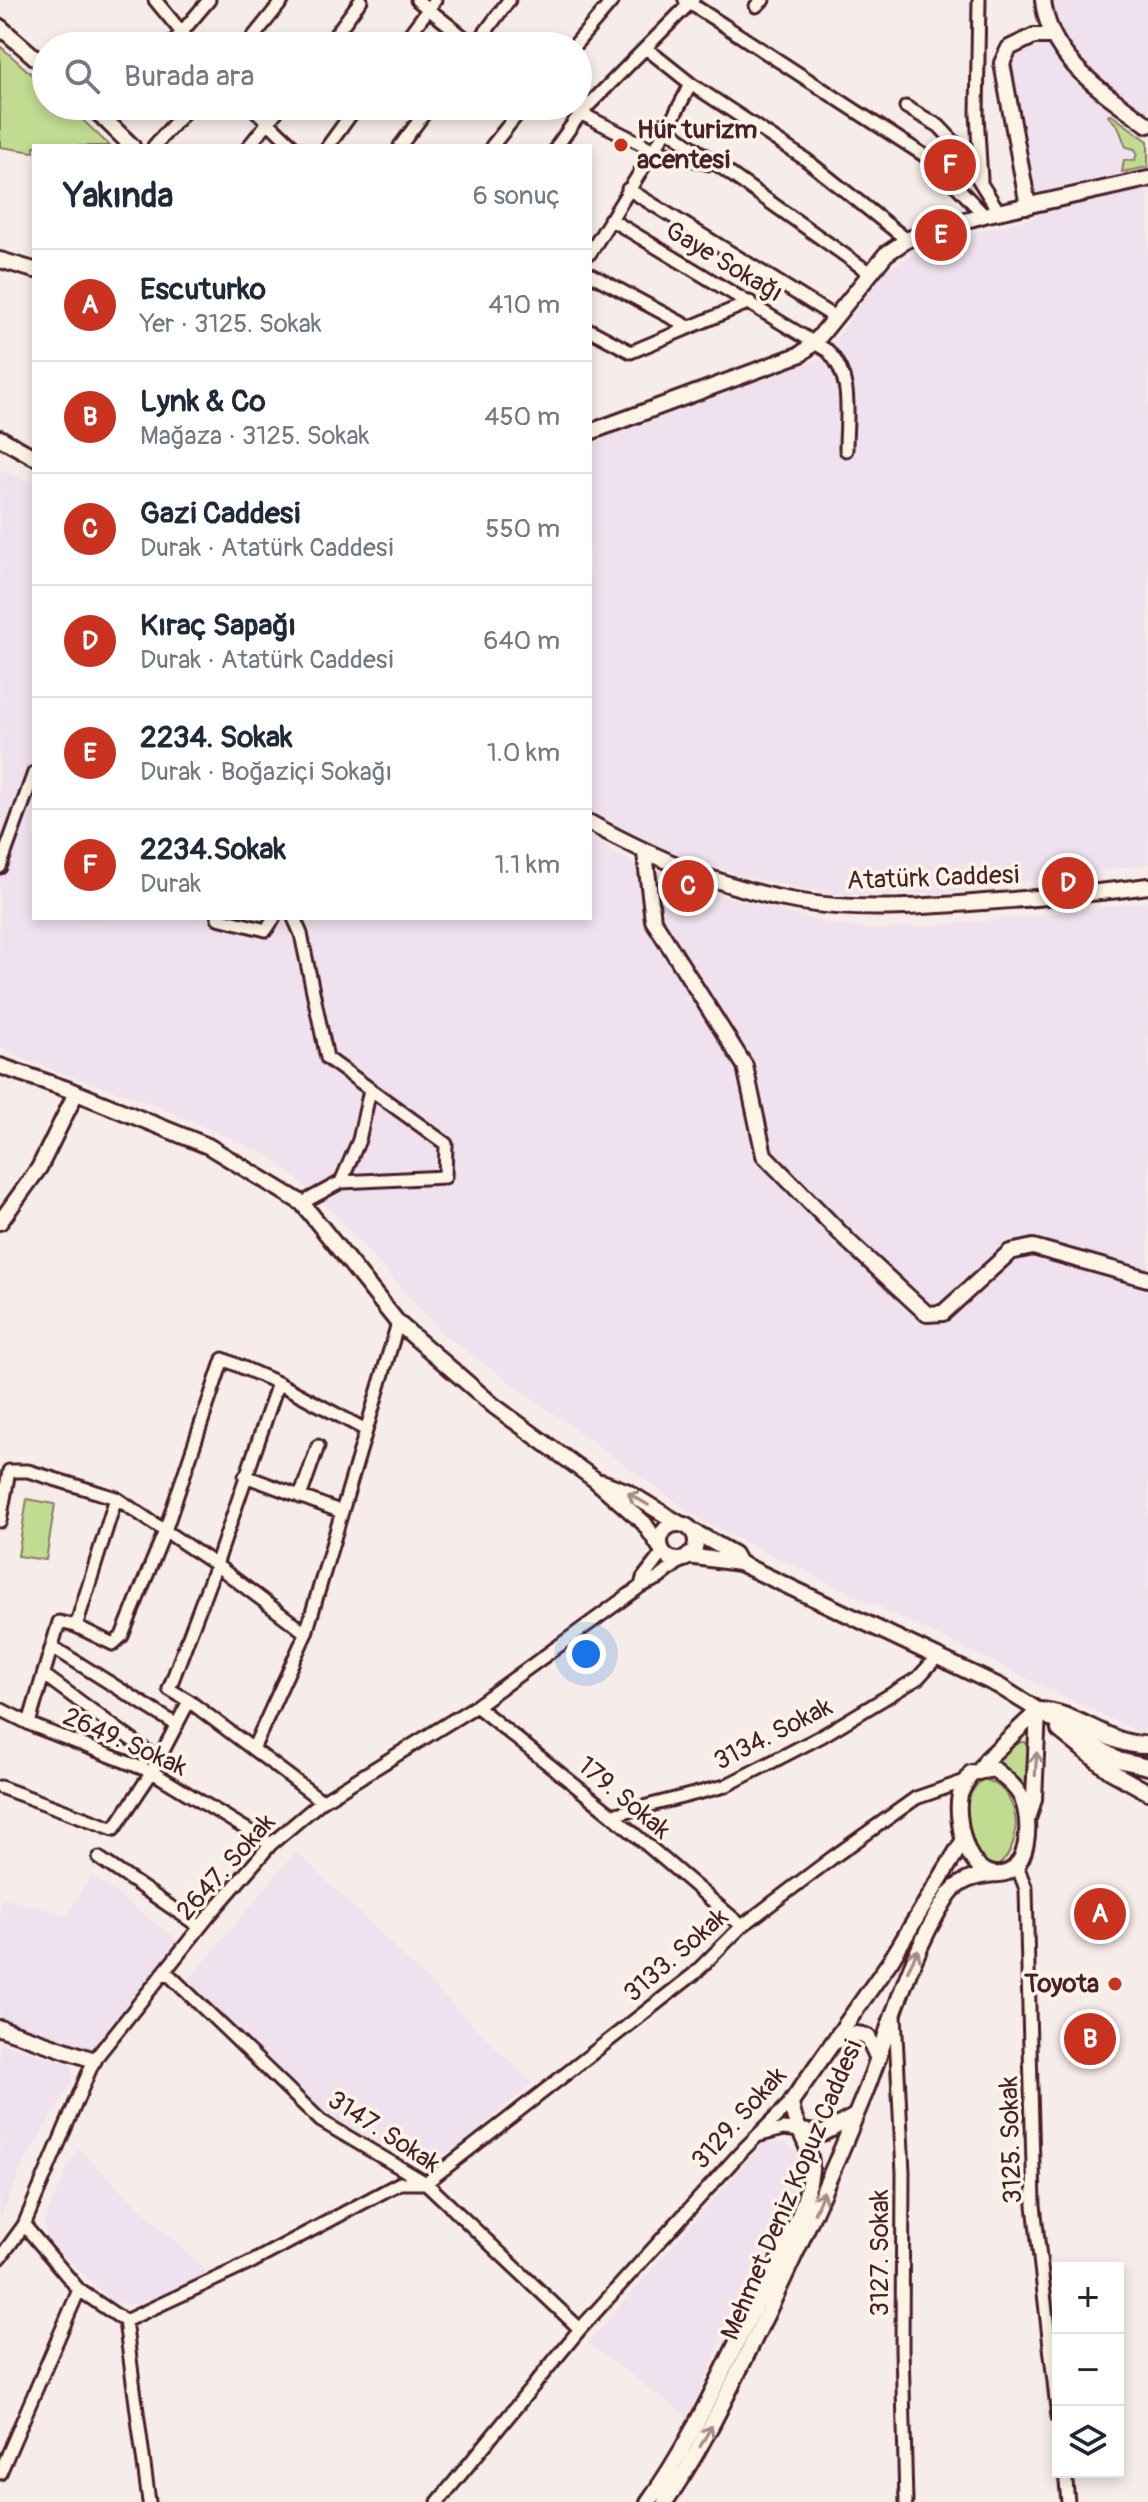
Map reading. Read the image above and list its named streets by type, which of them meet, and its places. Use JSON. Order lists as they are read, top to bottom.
{
  "streets": {
    "street": [
      "Gaye Sokağı",
      "Atatürk Caddesi",
      "3134. Sokak",
      "2649. Sokak",
      "179. Sokak",
      "2647. Sokak",
      "3133. Sokak",
      "3129. Sokak",
      "3147. Sokak",
      "3125. Sokak",
      "Mehmet Deniz Kopuz Caddesi",
      "3127. Sokak"
    ]
  },
  "crossings": [
    ["3134. Sokak", "179. Sokak"],
    ["2649. Sokak", "2647. Sokak"],
    ["179. Sokak", "2647. Sokak"],
    ["179. Sokak", "3133. Sokak"],
    ["2647. Sokak", "3147. Sokak"],
    ["3133. Sokak", "3129. Sokak"],
    ["3133. Sokak", "3147. Sokak"],
    ["3133. Sokak", "3125. Sokak"],
    ["3133. Sokak", "Mehmet Deniz Kopuz Caddesi"],
    ["3129. Sokak", "3147. Sokak"],
    ["3129. Sokak", "3125. Sokak"],
    ["3129. Sokak", "Mehmet Deniz Kopuz Caddesi"],
    ["3125. Sokak", "Mehmet Deniz Kopuz Caddesi"],
    ["Mehmet Deniz Kopuz Caddesi", "3127. Sokak"]
  ],
  "places": ["Hür turizm acentesi", "Toyota"],
  "page": {
    "search": "Burada ara",
    "pins": [
      "F",
      "E",
      "D",
      "C",
      "A",
      "B"
    ],
    "heading": ["Yakında", "6 sonuç"],
    "list": [
      {
        "mark": "A",
        "name": "Escuturko",
        "note": "Yer · 3125. Sokak",
        "value": "410 m"
      },
      {
        "mark": "B",
        "name": "Lynk & Co",
        "note": "Mağaza · 3125. Sokak",
        "value": "450 m"
      },
      {
        "mark": "C",
        "name": "Gazi Caddesi",
        "note": "Durak · Atatürk Caddesi",
        "value": "550 m"
      },
      {
        "mark": "D",
        "name": "Kıraç Sapağı",
        "note": "Durak · Atatürk Caddesi",
        "value": "640 m"
      },
      {
        "mark": "E",
        "name": "2234. Sokak",
        "note": "Durak · Boğaziçi Sokağı",
        "value": "1.0 km"
      },
      {
        "mark": "F",
        "name": "2234.Sokak",
        "note": "Durak",
        "value": "1.1 km"
      }
    ],
    "map_buttons": ["+", "−"]
  }
}
